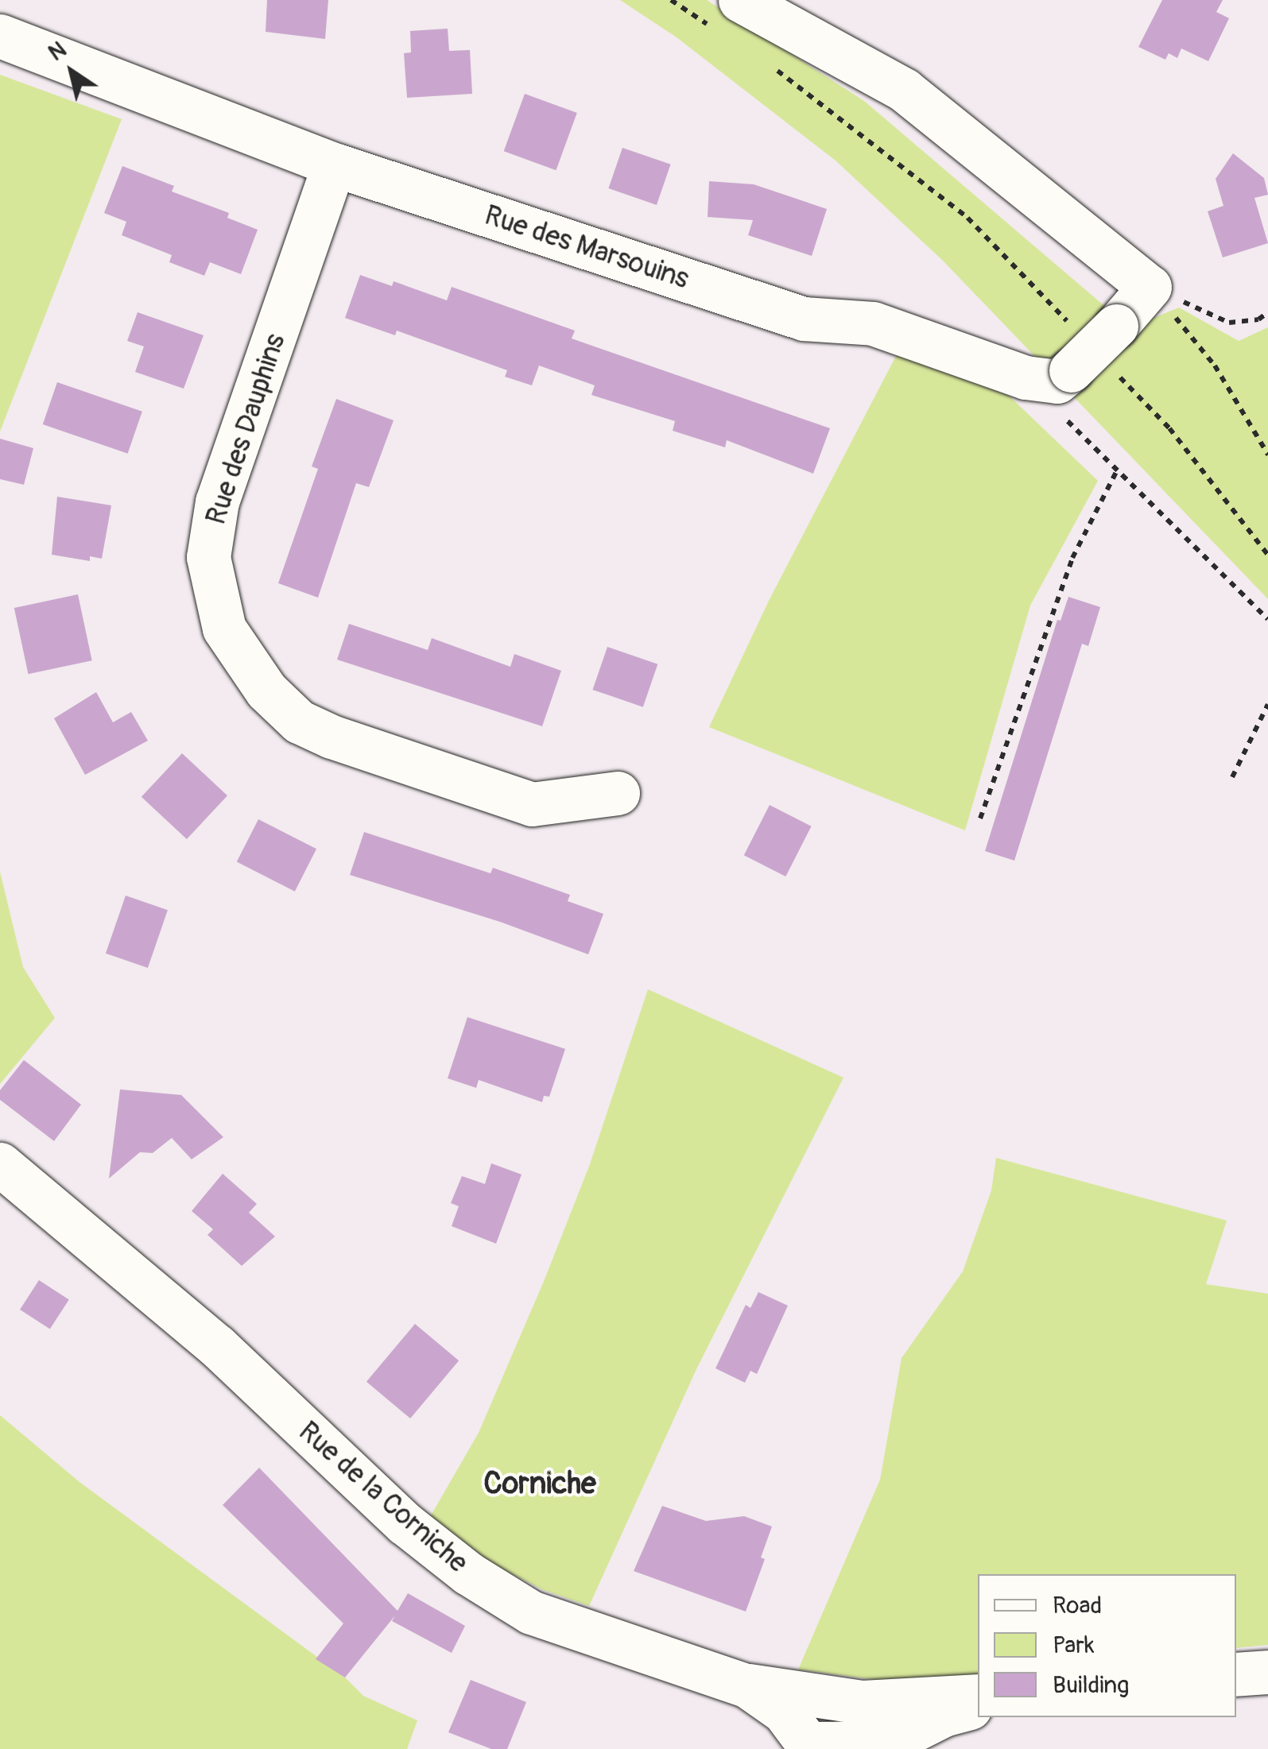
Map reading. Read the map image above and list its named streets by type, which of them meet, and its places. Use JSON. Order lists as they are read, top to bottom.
{
  "streets": {
    "street": ["Rue des Marsouins", "Rue des Dauphins", "Rue de la Corniche"]
  },
  "crossings": [
    ["Rue des Marsouins", "Rue des Dauphins"]
  ],
  "districts": ["Corniche"],
  "legend": ["Road", "Park", "Building"],
  "north": "top left"
}
